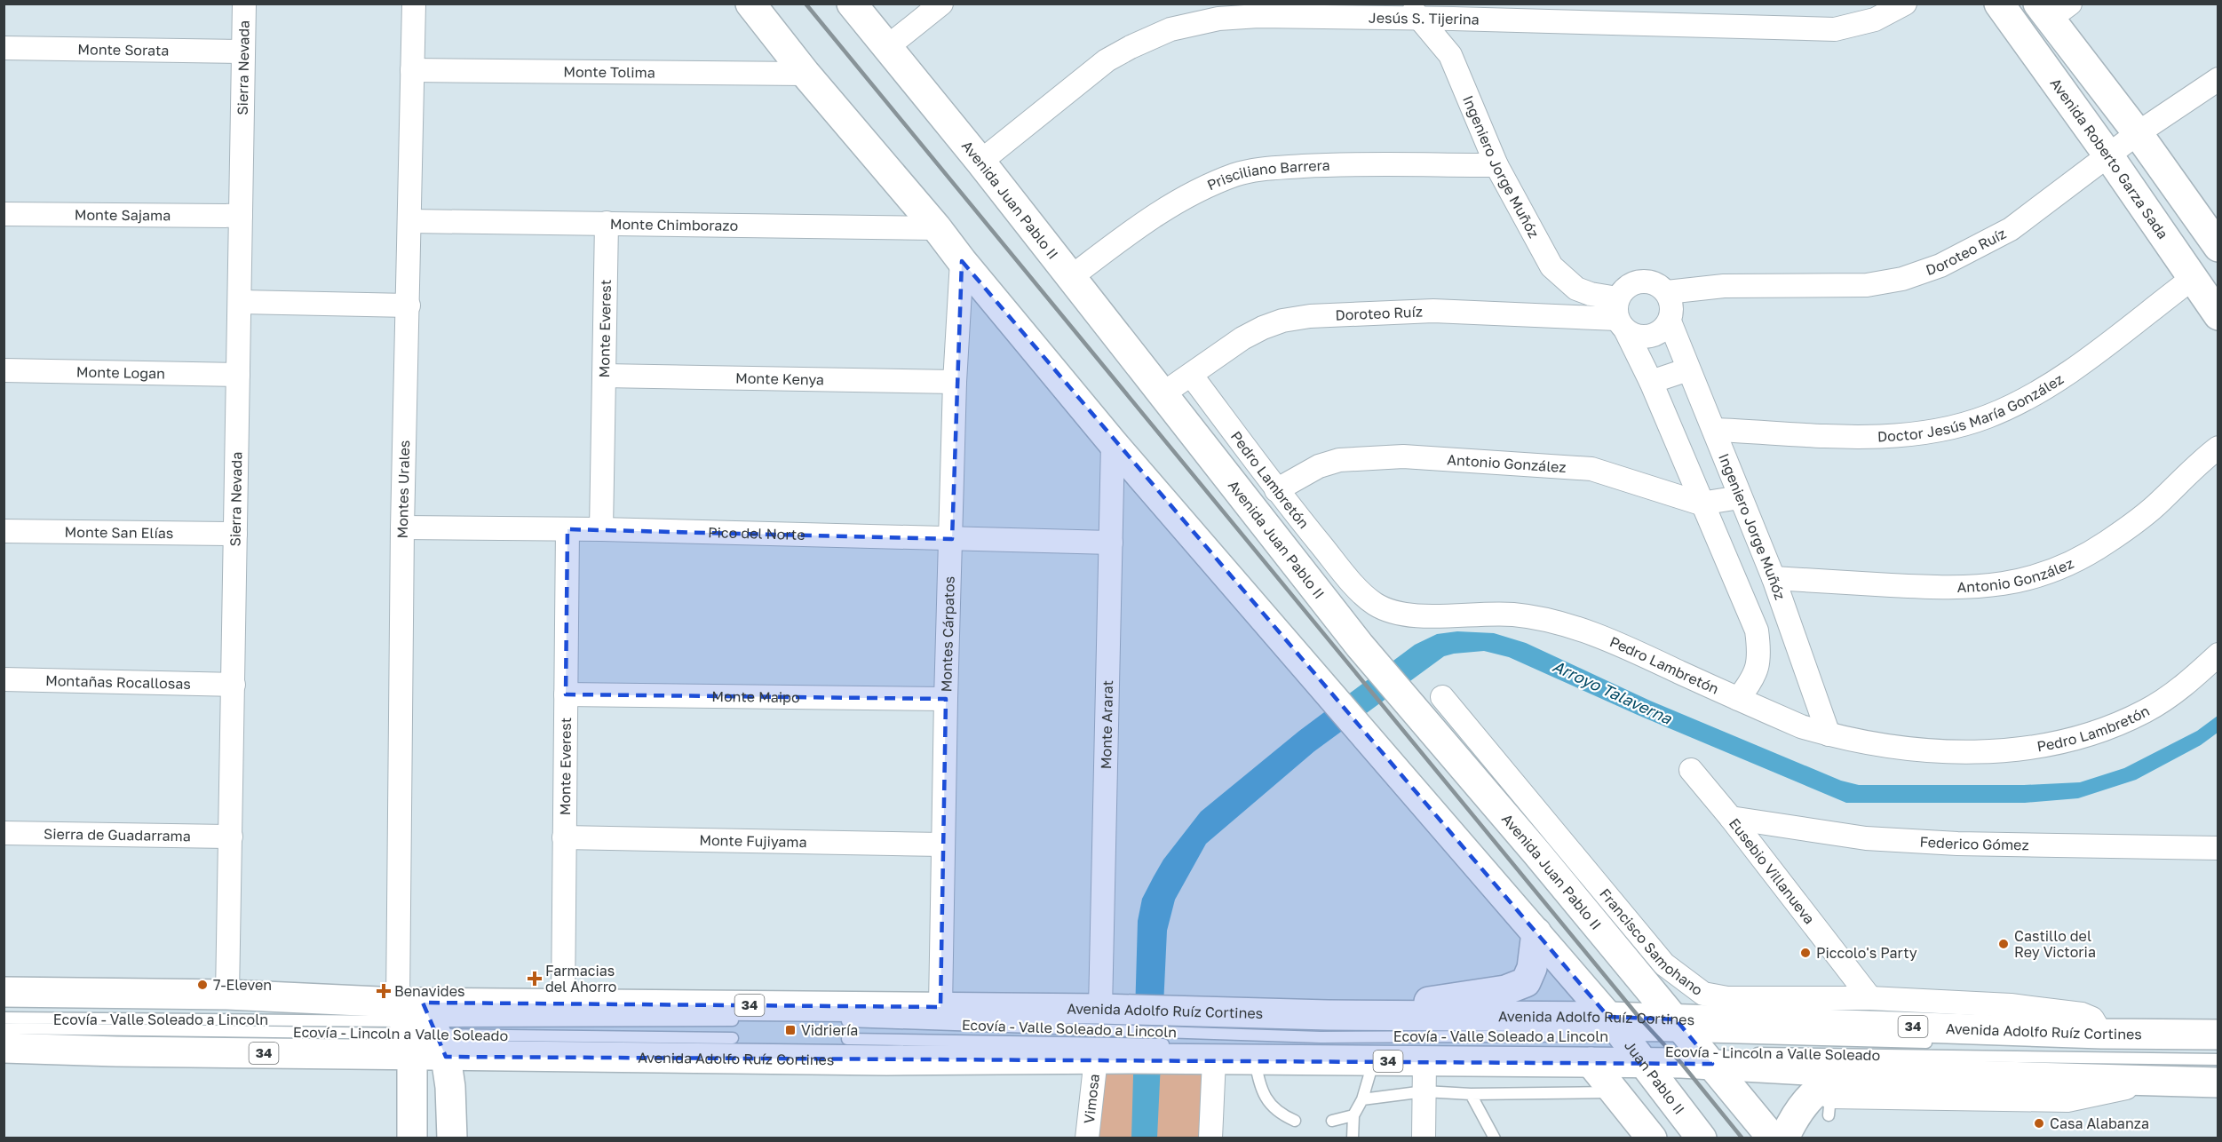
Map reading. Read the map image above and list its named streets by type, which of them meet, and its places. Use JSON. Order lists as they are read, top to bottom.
{
  "streets": {
    "main road": [
      "Avenida Roberto Garza Sada",
      "Avenida Juan Pablo II",
      "34",
      "Avenida Adolfo Ruíz Cortines",
      "Juan Pablo II"
    ],
    "street": [
      "Jesús S. Tijerina",
      "Monte Sorata",
      "Sierra Nevada",
      "Monte Tolima",
      "Ingeniero Jorge Muñóz",
      "Prisciliano Barrera",
      "Monte Sajama",
      "Monte Chimborazo",
      "Doroteo Ruíz",
      "Monte Everest",
      "Monte Logan",
      "Monte Kenya",
      "Doctor Jesús María González",
      "Antonio González",
      "Pedro Lambretón",
      "Montes Urales",
      "Monte San Elías",
      "Pico del Norte",
      "Montes Cárpatos",
      "Montañas Rocallosas",
      "Monte Maipo",
      "Monte Ararat",
      "Sierra de Guadarrama",
      "Monte Fujiyama",
      "Federico Gómez",
      "Eusebio Villanueva",
      "Francisco Samohano",
      "Vimosa"
    ],
    "lane": ["Ecovía - Valle Soleado a Lincoln", "Ecovía - Lincoln a Valle Soleado"]
  },
  "crossings": [
    ["Jesús S. Tijerina", "Ingeniero Jorge Muñóz"],
    ["Jesús S. Tijerina", "Avenida Juan Pablo II"],
    ["Monte Sorata", "Sierra Nevada"],
    ["Sierra Nevada", "Monte Sajama"],
    ["Sierra Nevada", "Monte Logan"],
    ["Sierra Nevada", "Monte San Elías"],
    ["Sierra Nevada", "Montañas Rocallosas"],
    ["Sierra Nevada", "Sierra de Guadarrama"],
    ["Sierra Nevada", "Avenida Adolfo Ruíz Cortines"],
    ["Monte Tolima", "Montes Urales"],
    ["Avenida Roberto Garza Sada", "Doroteo Ruíz"],
    ["Avenida Roberto Garza Sada", "Doctor Jesús María González"],
    ["Ingeniero Jorge Muñóz", "Prisciliano Barrera"],
    ["Ingeniero Jorge Muñóz", "Doroteo Ruíz"],
    ["Ingeniero Jorge Muñóz", "Doctor Jesús María González"],
    ["Ingeniero Jorge Muñóz", "Antonio González"],
    ["Ingeniero Jorge Muñóz", "Pedro Lambretón"],
    ["Prisciliano Barrera", "Avenida Juan Pablo II"],
    ["Avenida Juan Pablo II", "Doroteo Ruíz"],
    ["Avenida Juan Pablo II", "Avenida Adolfo Ruíz Cortines"],
    ["Monte Chimborazo", "Monte Everest"],
    ["Monte Chimborazo", "Montes Urales"],
    ["Doroteo Ruíz", "Pedro Lambretón"],
    ["Monte Everest", "Monte Kenya"],
    ["Monte Everest", "Pico del Norte"],
    ["Monte Everest", "Monte Maipo"],
    ["Monte Everest", "Monte Fujiyama"],
    ["Monte Everest", "Avenida Adolfo Ruíz Cortines"],
    ["Monte Kenya", "Montes Cárpatos"],
    ["Antonio González", "Pedro Lambretón"],
    ["Montes Urales", "Pico del Norte"],
    ["Montes Urales", "Avenida Adolfo Ruíz Cortines"],
    ["Montes Urales", "Ecovía - Valle Soleado a Lincoln"],
    ["Montes Urales", "Ecovía - Lincoln a Valle Soleado"],
    ["Pico del Norte", "Montes Cárpatos"],
    ["Pico del Norte", "Monte Ararat"],
    ["Montes Cárpatos", "Monte Maipo"],
    ["Montes Cárpatos", "Monte Fujiyama"],
    ["Montes Cárpatos", "Avenida Adolfo Ruíz Cortines"],
    ["Monte Ararat", "Avenida Adolfo Ruíz Cortines"],
    ["Federico Gómez", "Eusebio Villanueva"],
    ["Eusebio Villanueva", "Francisco Samohano"],
    ["Francisco Samohano", "Avenida Adolfo Ruíz Cortines"],
    ["Avenida Adolfo Ruíz Cortines", "Ecovía - Valle Soleado a Lincoln"],
    ["Avenida Adolfo Ruíz Cortines", "Ecovía - Lincoln a Valle Soleado"],
    ["Avenida Adolfo Ruíz Cortines", "Juan Pablo II"],
    ["Avenida Adolfo Ruíz Cortines", "Vimosa"],
    ["Ecovía - Valle Soleado a Lincoln", "Ecovía - Lincoln a Valle Soleado"],
    ["Ecovía - Valle Soleado a Lincoln", "Juan Pablo II"]
  ],
  "water": ["Arroyo Talaverna"],
  "places": {
    "other": [
      "Castillo del Rey Victoria",
      "Piccolo's Party",
      "7-Eleven",
      "Casa Alabanza"
    ],
    "health": ["Farmacias del Ahorro", "Benavides"],
    "transit": ["Vidriería"]
  }
}
